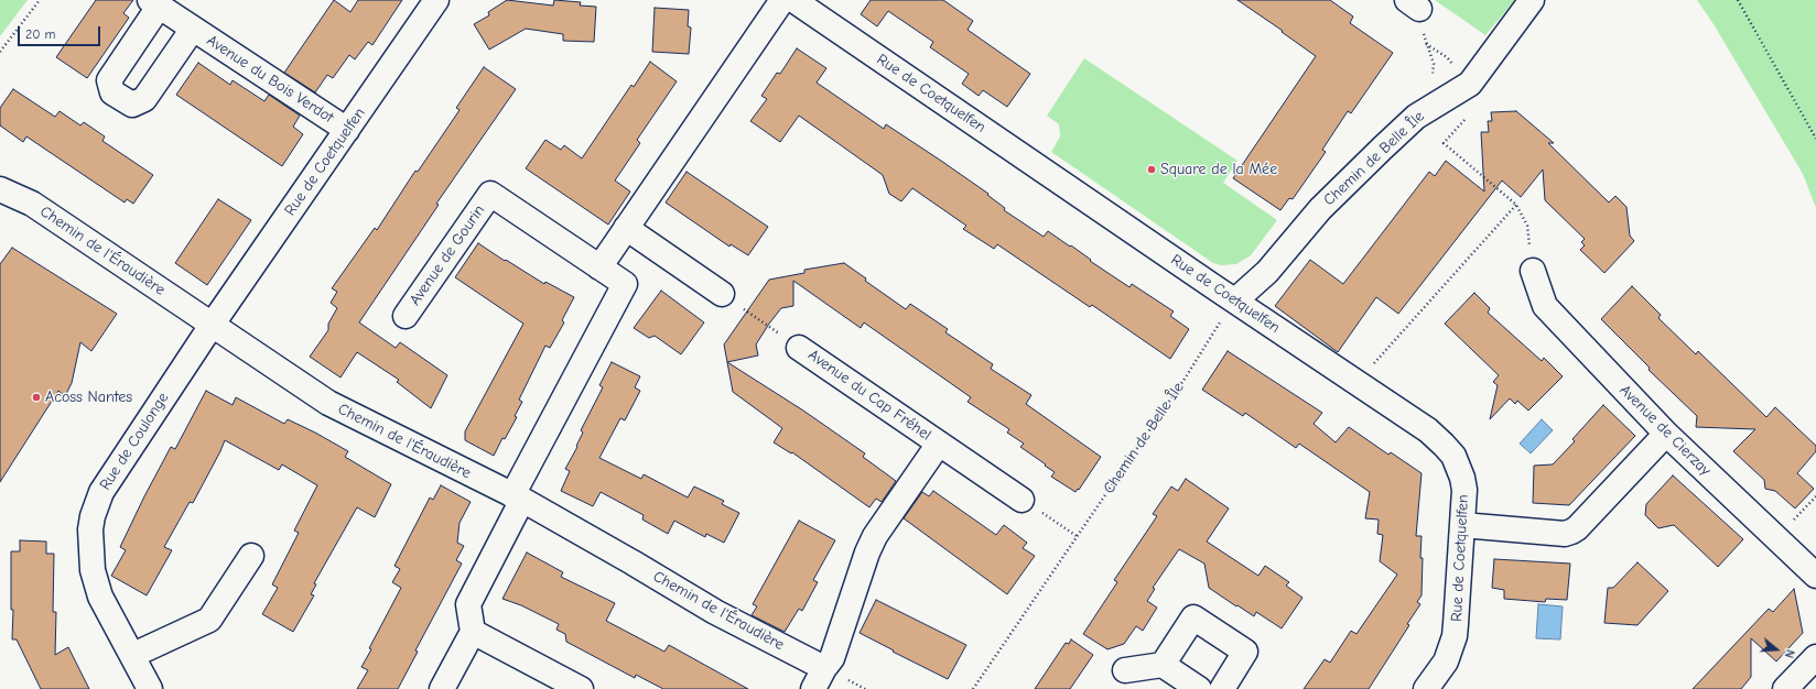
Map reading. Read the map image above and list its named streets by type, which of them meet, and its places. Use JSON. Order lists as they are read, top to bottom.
{
  "streets": {
    "street": [
      "Avenue du Bois Verdot",
      "Rue de Coetquelfen",
      "Chemin de Belle Île",
      "Chemin de l'Éraudière",
      "Avenue de Gourin",
      "Avenue du Cap Fréhel",
      "Avenue de Cierzay",
      "Rue de Coulonge"
    ]
  },
  "crossings": [
    ["Avenue du Bois Verdot", "Rue de Coetquelfen"],
    ["Rue de Coetquelfen", "Chemin de Belle Île"],
    ["Rue de Coetquelfen", "Chemin de l'Éraudière"],
    ["Rue de Coetquelfen", "Rue de Coulonge"],
    ["Chemin de l'Éraudière", "Avenue de Gourin"],
    ["Chemin de l'Éraudière", "Avenue du Cap Fréhel"],
    ["Chemin de l'Éraudière", "Rue de Coulonge"]
  ],
  "places": ["Square de la Mée", "Acoss Nantes"],
  "scale_bar": "20 m",
  "north": "right"
}
